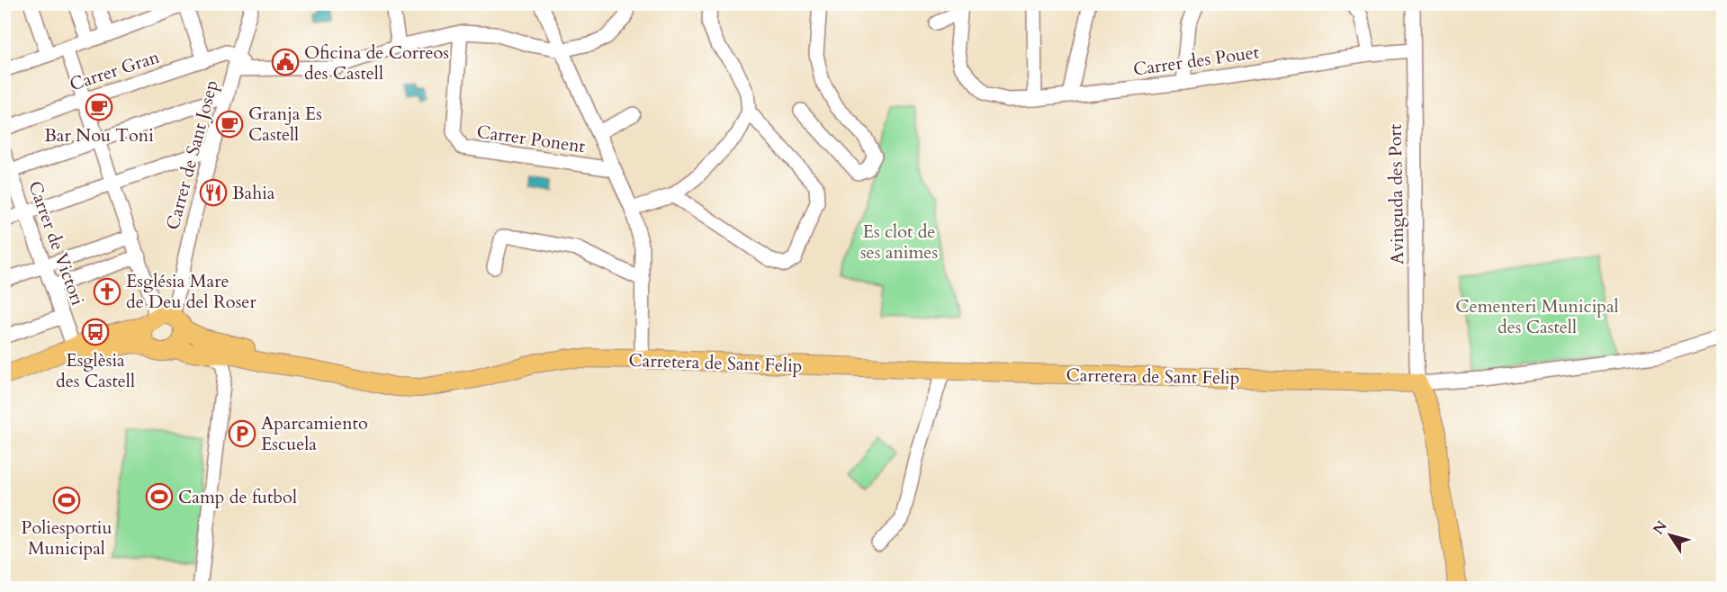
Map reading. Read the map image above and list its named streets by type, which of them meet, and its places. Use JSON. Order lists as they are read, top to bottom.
{
  "streets": {
    "main road": ["Carretera de Sant Felip"],
    "street": [
      "Carrer des Pouet",
      "Carrer Gran",
      "Carrer Ponent",
      "Carrer de Sant Josep",
      "Avinguda des Port",
      "Carrer de Victori"
    ]
  },
  "crossings": [
    ["Carrer des Pouet", "Avinguda des Port"],
    ["Carrer Gran", "Carrer Ponent"],
    ["Carrer Gran", "Carrer de Sant Josep"],
    ["Carrer de Sant Josep", "Carretera de Sant Felip"],
    ["Avinguda des Port", "Carretera de Sant Felip"]
  ],
  "parks": ["Es clot de ses animes", "Cementeri Municipal des Castell"],
  "places": {
    "public building": ["Oficina de Correos des Castell"],
    "cafe": ["Bar Nou Toni", "Granja Es Castell"],
    "restaurant": ["Bahia"],
    "church": ["Església Mare de Deu del Roser"],
    "bus stop": ["Esglèsia des Castell"],
    "parking": ["Aparcamiento Escuela"],
    "sports": ["Camp de futbol", "Poliesportiu Municipal"]
  },
  "north": "top left"
}
